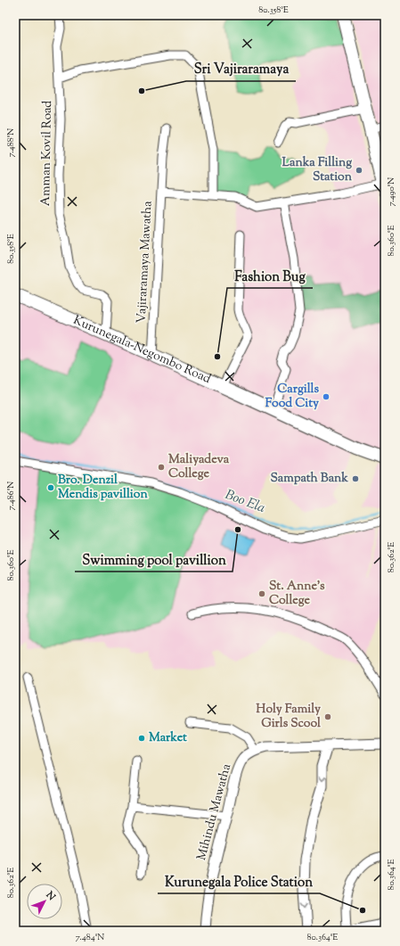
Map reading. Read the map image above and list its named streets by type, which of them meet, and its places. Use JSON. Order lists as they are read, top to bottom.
{
  "streets": {
    "main road": ["Kurunegala-Negombo Road"],
    "street": ["Amman Kovil Road", "Vajiraramaya Mawatha", "Mihindu Mawatha"]
  },
  "crossings": [
    ["Amman Kovil Road", "Kurunegala-Negombo Road"],
    ["Vajiraramaya Mawatha", "Kurunegala-Negombo Road"]
  ],
  "water": ["Boo Ela"],
  "places": [
    "Sri Vajiraramaya",
    "Lanka Filling Station",
    "Fashion Bug",
    "Cargills Food City",
    "Maliyadeva College",
    "Sampath Bank",
    "Bro. Denzil Mendis pavillion",
    "Swimming pool pavillion",
    "St. Anne's College",
    "Holy Family Girls Scool",
    "Market",
    "Kurunegala Police Station"
  ],
  "north": "top right",
  "coordinates": [
    "80.358°E",
    "7.488°N",
    "7.490°N",
    "80.360°E",
    "7.486°N",
    "80.362°E",
    "80.364°E",
    "7.484°N"
  ]
}
